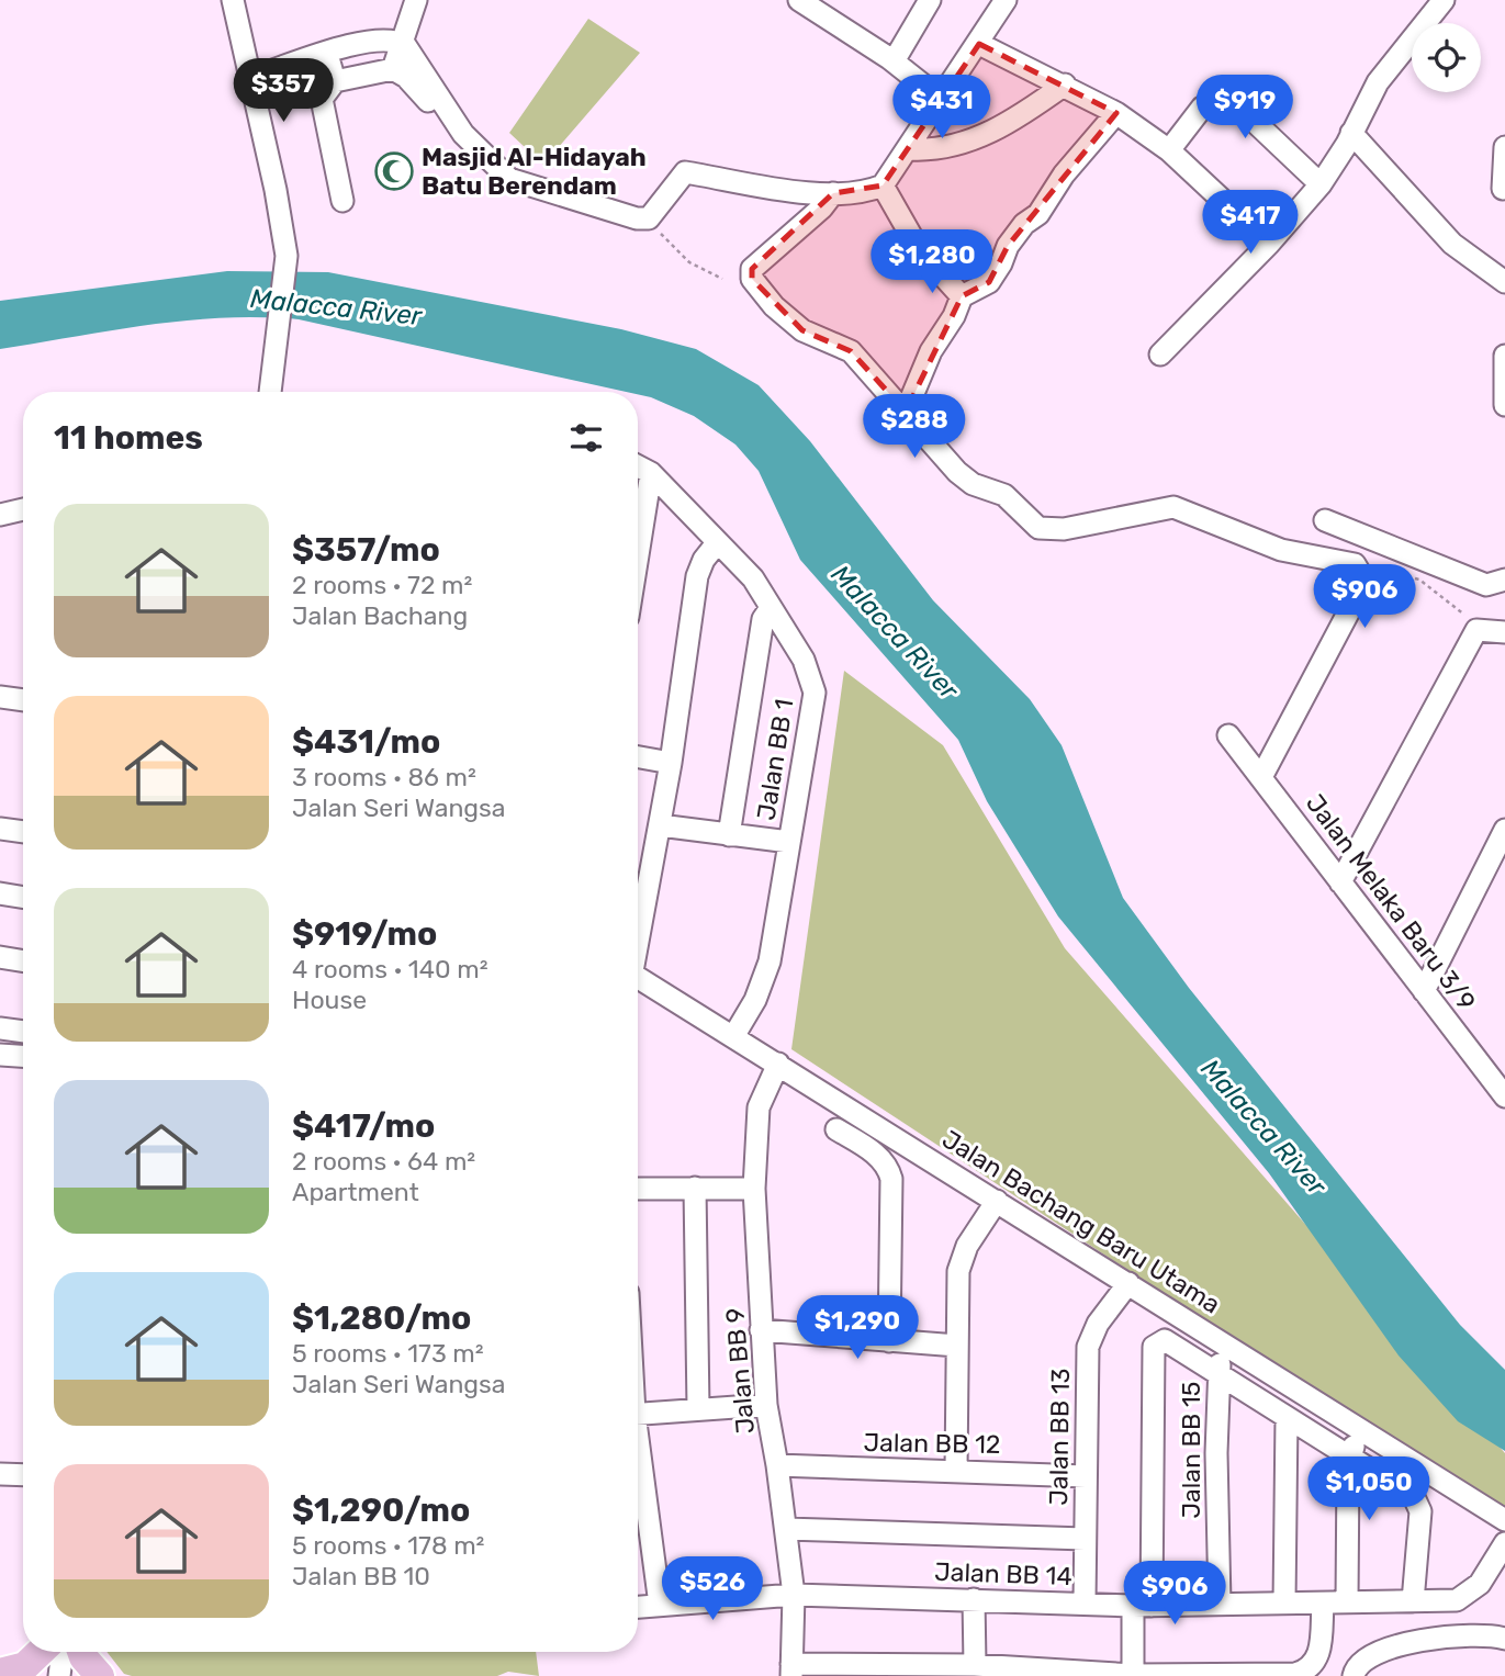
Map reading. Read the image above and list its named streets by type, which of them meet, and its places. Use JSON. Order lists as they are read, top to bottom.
{
  "streets": {
    "street": [
      "Jalan BB 1",
      "Jalan Melaka Baru 3/9",
      "Jalan Bachang Baru Utama",
      "Jalan BB 9",
      "Jalan BB 13",
      "Jalan BB 12",
      "Jalan BB 15",
      "Jalan BB 14"
    ]
  },
  "crossings": [
    ["Jalan BB 1", "Jalan Bachang Baru Utama"],
    ["Jalan Bachang Baru Utama", "Jalan BB 9"],
    ["Jalan Bachang Baru Utama", "Jalan BB 13"],
    ["Jalan Bachang Baru Utama", "Jalan BB 15"],
    ["Jalan BB 9", "Jalan BB 12"],
    ["Jalan BB 9", "Jalan BB 14"],
    ["Jalan BB 13", "Jalan BB 12"],
    ["Jalan BB 13", "Jalan BB 14"],
    ["Jalan BB 15", "Jalan BB 14"]
  ],
  "water": ["Malacca River"],
  "places": {
    "mosque": ["Masjid Al-Hidayah Batu Berendam"]
  },
  "page": {
    "price": [
      "$357",
      "$431",
      "$919",
      "$417",
      "$1,280",
      "$288",
      "$906",
      "$1,290",
      "$1,050",
      "$526",
      "$906"
    ],
    "heading": "11 homes",
    "list": [
      {
        "name": "$357/mo",
        "note": "2 rooms · 72 m² · Jalan Bachang"
      },
      {
        "name": "$431/mo",
        "note": "3 rooms · 86 m² · Jalan Seri Wangsa"
      },
      {
        "name": "$919/mo",
        "note": "4 rooms · 140 m² · House"
      },
      {
        "name": "$417/mo",
        "note": "2 rooms · 64 m² · Apartment"
      },
      {
        "name": "$1,280/mo",
        "note": "5 rooms · 173 m² · Jalan Seri Wangsa"
      },
      {
        "name": "$1,290/mo",
        "note": "5 rooms · 178 m² · Jalan BB 10"
      }
    ]
  }
}
